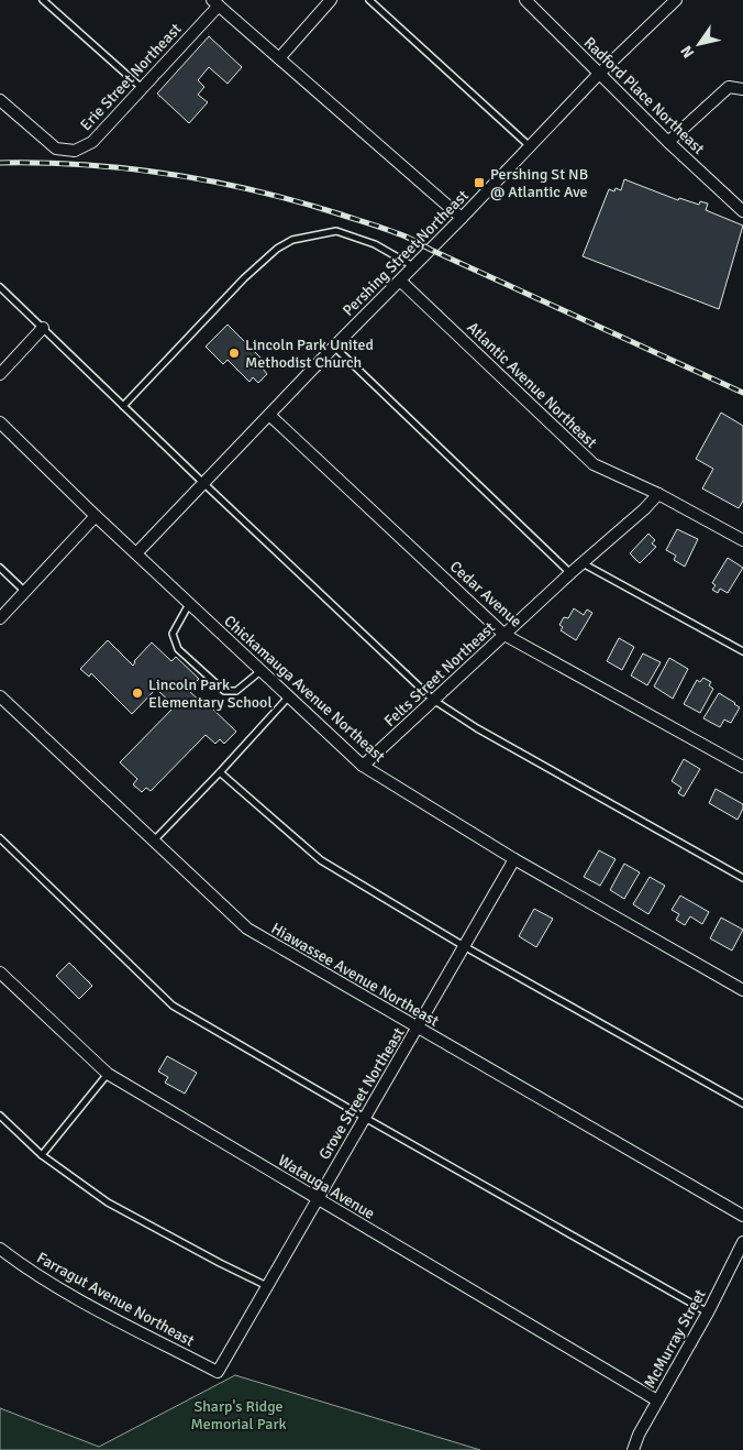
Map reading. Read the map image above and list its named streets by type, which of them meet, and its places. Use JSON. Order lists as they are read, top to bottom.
{
  "streets": {
    "street": [
      "Erie Street Northeast",
      "Radford Place Northeast",
      "Pershing Street Northeast",
      "Atlantic Avenue Northeast",
      "Cedar Avenue",
      "Felts Street Northeast",
      "Chickamauga Avenue Northeast",
      "Hiawassee Avenue Northeast",
      "Grove Street Northeast",
      "Watauga Avenue",
      "Farragut Avenue Northeast",
      "McMurray Street"
    ]
  },
  "crossings": [
    ["Radford Place Northeast", "Pershing Street Northeast"],
    ["Pershing Street Northeast", "Atlantic Avenue Northeast"],
    ["Pershing Street Northeast", "Cedar Avenue"],
    ["Pershing Street Northeast", "Chickamauga Avenue Northeast"],
    ["Atlantic Avenue Northeast", "Felts Street Northeast"],
    ["Cedar Avenue", "Felts Street Northeast"],
    ["Felts Street Northeast", "Chickamauga Avenue Northeast"],
    ["Chickamauga Avenue Northeast", "Grove Street Northeast"],
    ["Hiawassee Avenue Northeast", "Grove Street Northeast"],
    ["Grove Street Northeast", "Watauga Avenue"],
    ["Grove Street Northeast", "Farragut Avenue Northeast"],
    ["Watauga Avenue", "McMurray Street"]
  ],
  "parks": ["Sharp's Ridge Memorial Park"],
  "places": {
    "transit": ["Pershing St NB @ Atlantic Ave"],
    "other": ["Lincoln Park United Methodist Church", "Lincoln Park Elementary School"]
  },
  "north": "bottom left"
}
